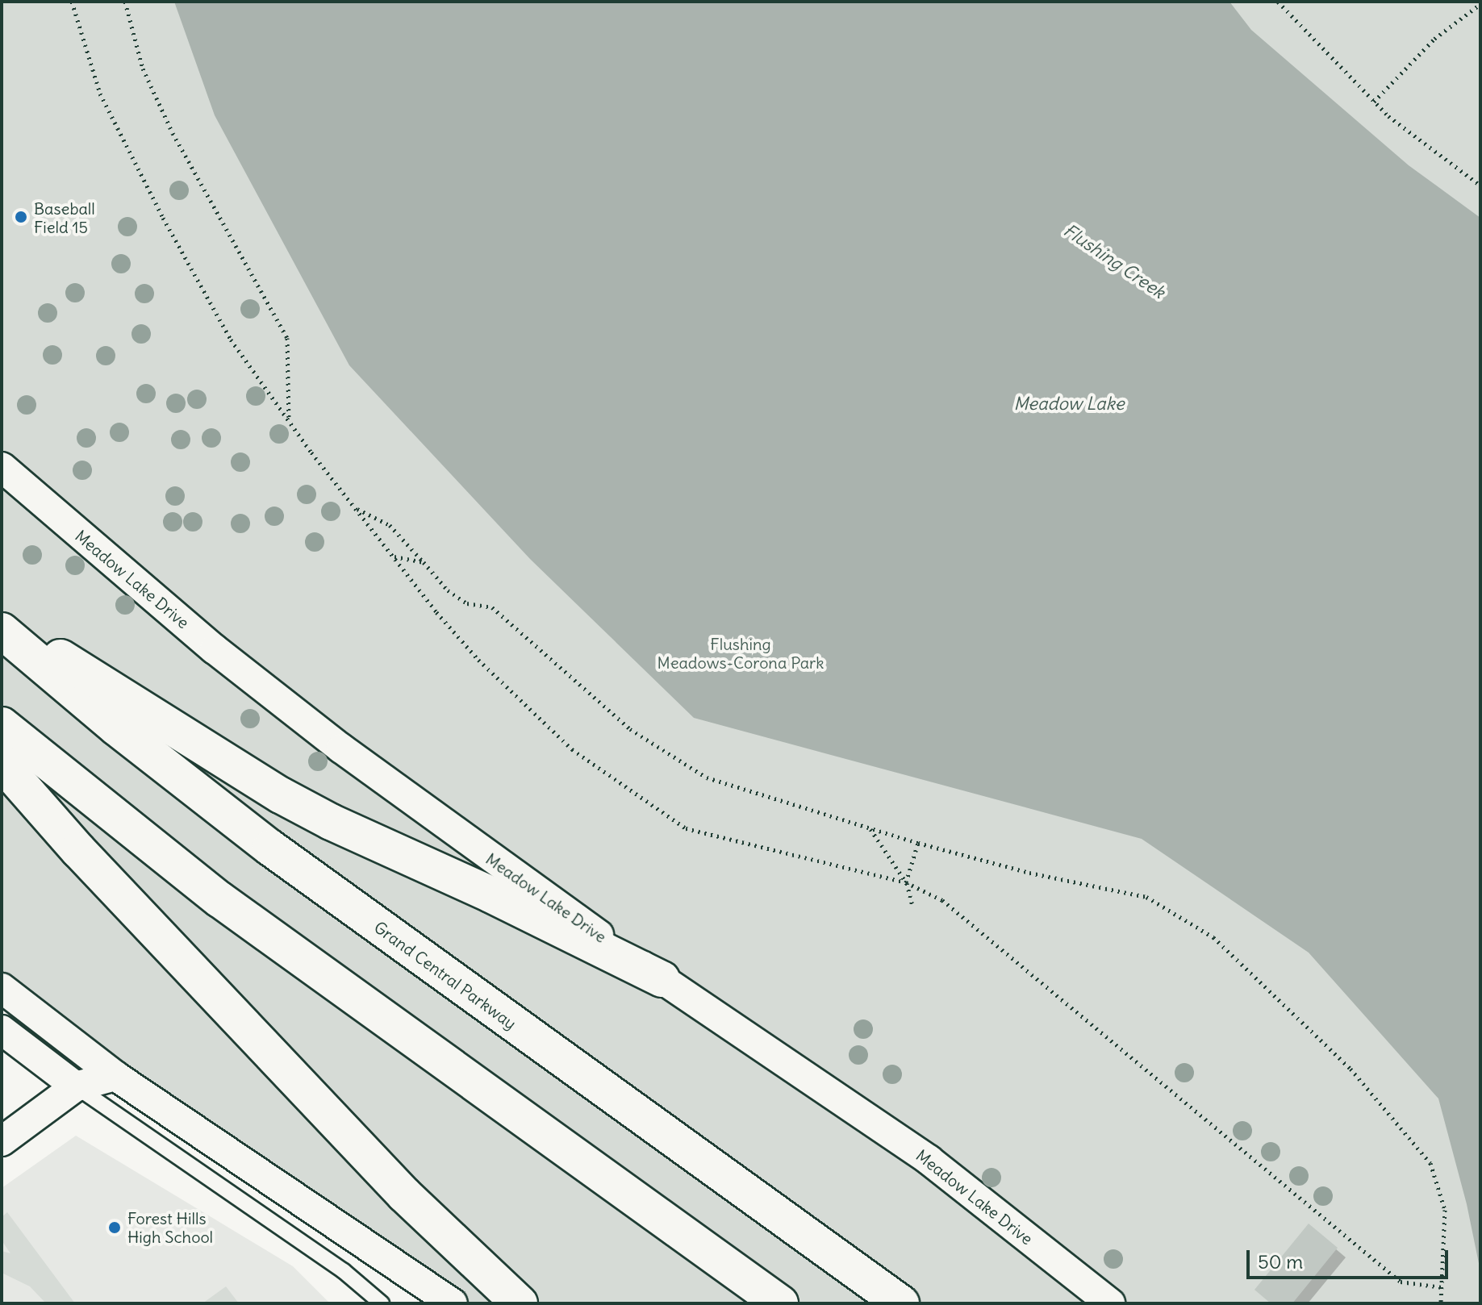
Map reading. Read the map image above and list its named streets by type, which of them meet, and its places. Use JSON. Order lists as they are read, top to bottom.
{
  "streets": {
    "highway": ["Grand Central Parkway"],
    "street": ["Meadow Lake Drive"]
  },
  "water": ["Flushing Creek", "Meadow Lake"],
  "parks": ["Flushing Meadows-Corona Park"],
  "places": ["Baseball Field 15", "Forest Hills High School"],
  "scale_bar": "50 m"
}
